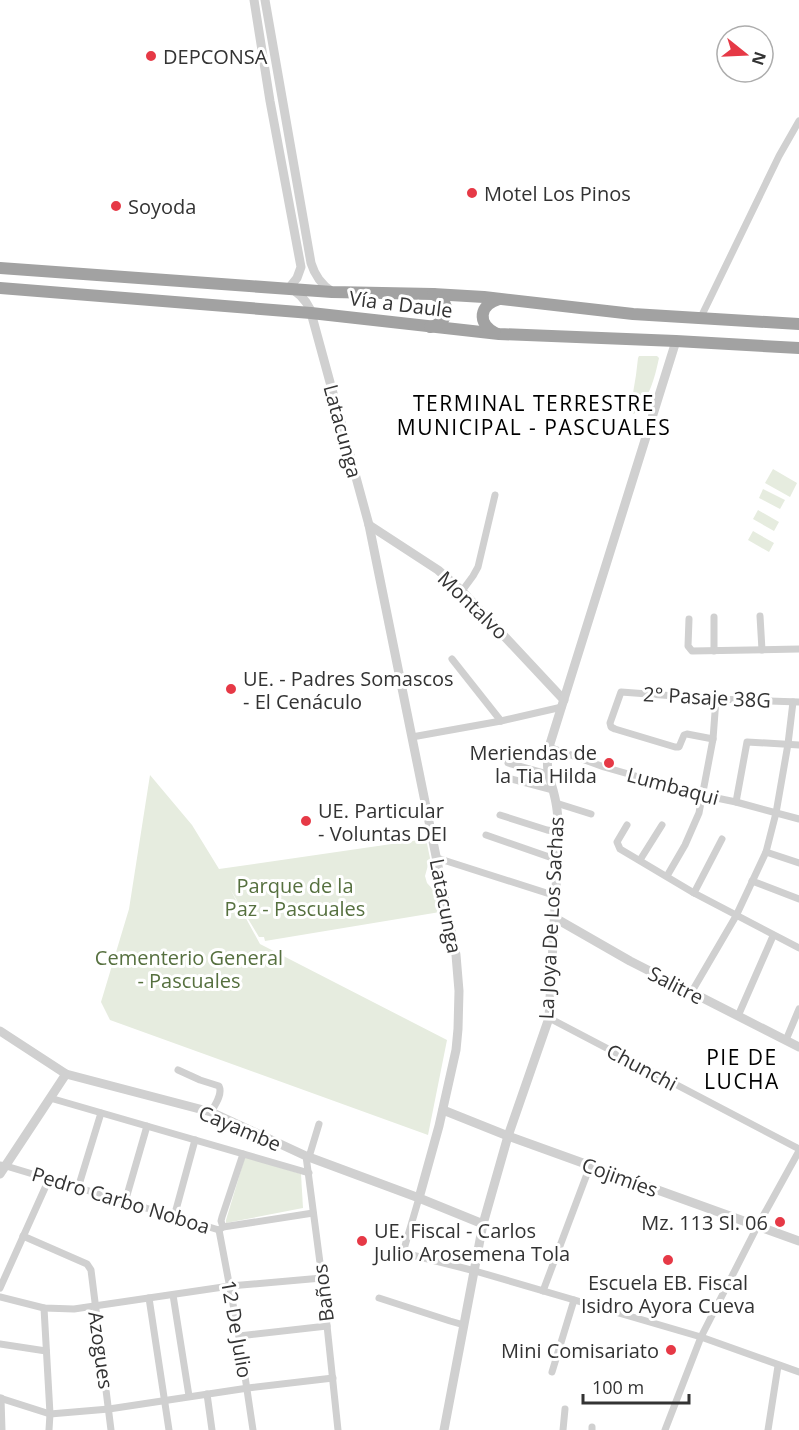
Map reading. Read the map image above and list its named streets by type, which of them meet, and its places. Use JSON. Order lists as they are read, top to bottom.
{
  "streets": {
    "highway": ["Vía a Daule"],
    "street": [
      "Latacunga",
      "Montalvo",
      "2° Pasaje 38G",
      "Lumbaqui",
      "La Joya De Los Sachas",
      "Salitre",
      "Chunchi",
      "Cayambe",
      "Cojimíes",
      "Pedro Carbo Noboa",
      "Baños",
      "12 De Julio",
      "Azogues"
    ]
  },
  "crossings": [
    ["Vía a Daule", "Latacunga"],
    ["Vía a Daule", "La Joya De Los Sachas"],
    ["Latacunga", "Montalvo"],
    ["Latacunga", "La Joya De Los Sachas"],
    ["Latacunga", "Cayambe"],
    ["Latacunga", "Cojimíes"],
    ["Montalvo", "La Joya De Los Sachas"],
    ["Lumbaqui", "La Joya De Los Sachas"],
    ["La Joya De Los Sachas", "Salitre"],
    ["La Joya De Los Sachas", "Chunchi"],
    ["La Joya De Los Sachas", "Cayambe"],
    ["La Joya De Los Sachas", "Cojimíes"],
    ["Cayambe", "Baños"],
    ["Pedro Carbo Noboa", "Baños"],
    ["Pedro Carbo Noboa", "12 De Julio"]
  ],
  "districts": ["TERMINAL TERRESTRE MUNICIPAL - PASCUALES", "PIE DE LUCHA"],
  "parks": ["Parque de la Paz - Pascuales", "Cementerio General - Pascuales"],
  "places": [
    "DEPCONSA",
    "Motel Los Pinos",
    "Soyoda",
    "UE. - Padres Somascos - El Cenáculo",
    "Meriendas de la Tia Hilda",
    "UE. Particular - Voluntas DEI",
    "Mz. 113 Sl. 06",
    "UE. Fiscal - Carlos Julio Arosemena Tola",
    "Escuela EB. Fiscal Isidro Ayora Cueva",
    "Mini Comisariato"
  ],
  "scale_bar": "100 m",
  "north": "right"
}
